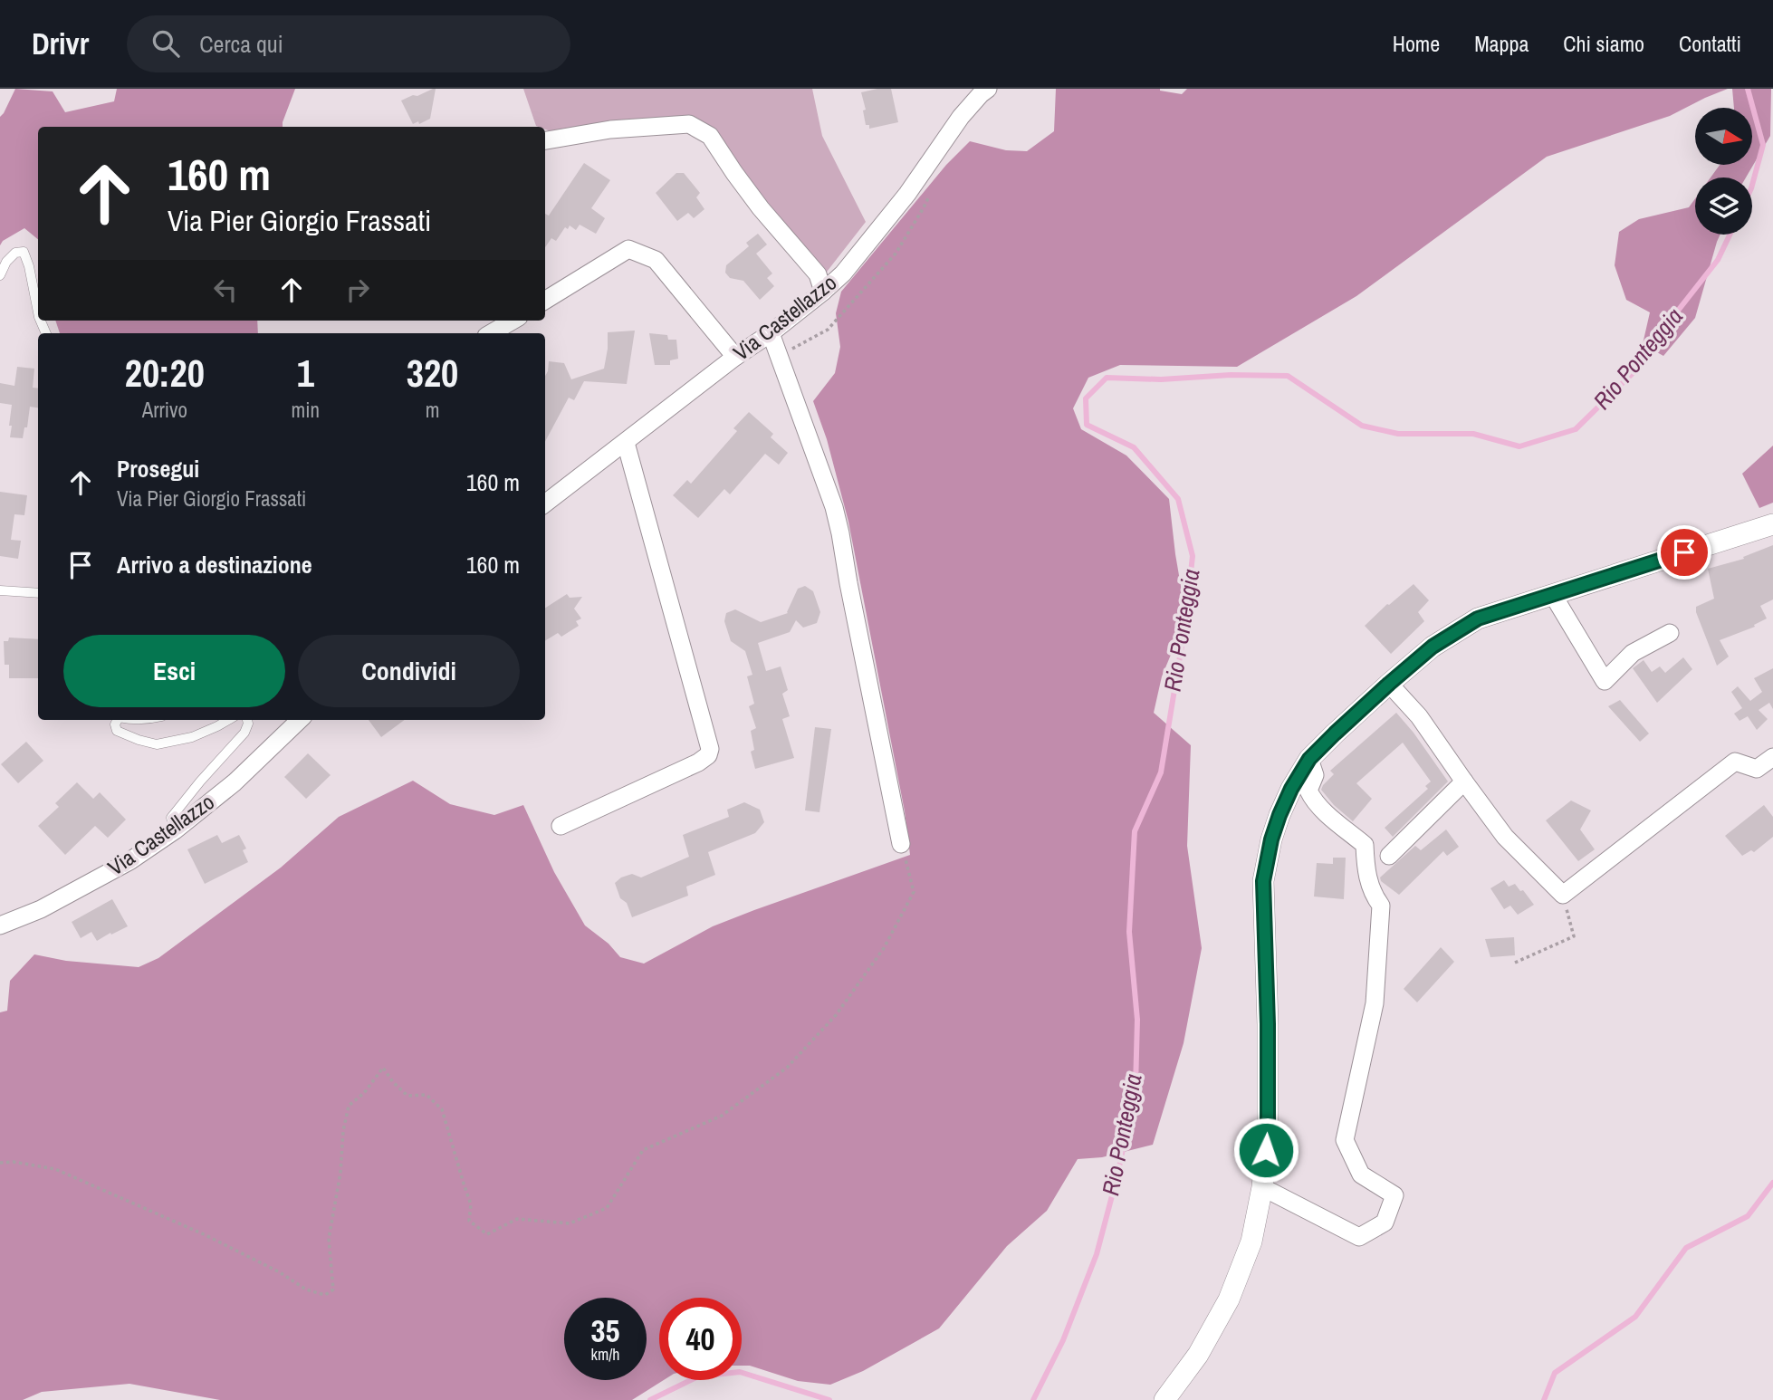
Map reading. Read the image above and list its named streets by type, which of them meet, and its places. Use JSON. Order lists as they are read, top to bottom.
{
  "streets": {
    "street": ["Via Castellazzo"]
  },
  "water": ["Rio Ponteggia"],
  "north": "right",
  "page": {
    "header": "Drivr",
    "search": "Cerca qui",
    "nav": [
      "Home",
      "Mappa",
      "Chi siamo",
      "Contatti"
    ],
    "turn": ["160 m", "Via Pier Giorgio Frassati"],
    "eta": [
      "20:20",
      "Arrivo",
      "1",
      "min",
      "320",
      "m"
    ],
    "list": [
      {
        "name": "Prosegui",
        "note": "Via Pier Giorgio Frassati",
        "value": "160 m"
      },
      {
        "name": "Arrivo a destinazione",
        "value": "160 m"
      }
    ],
    "buttons": ["Esci", "Condividi"],
    "speed": "35 km/h",
    "limit": "40"
  }
}
